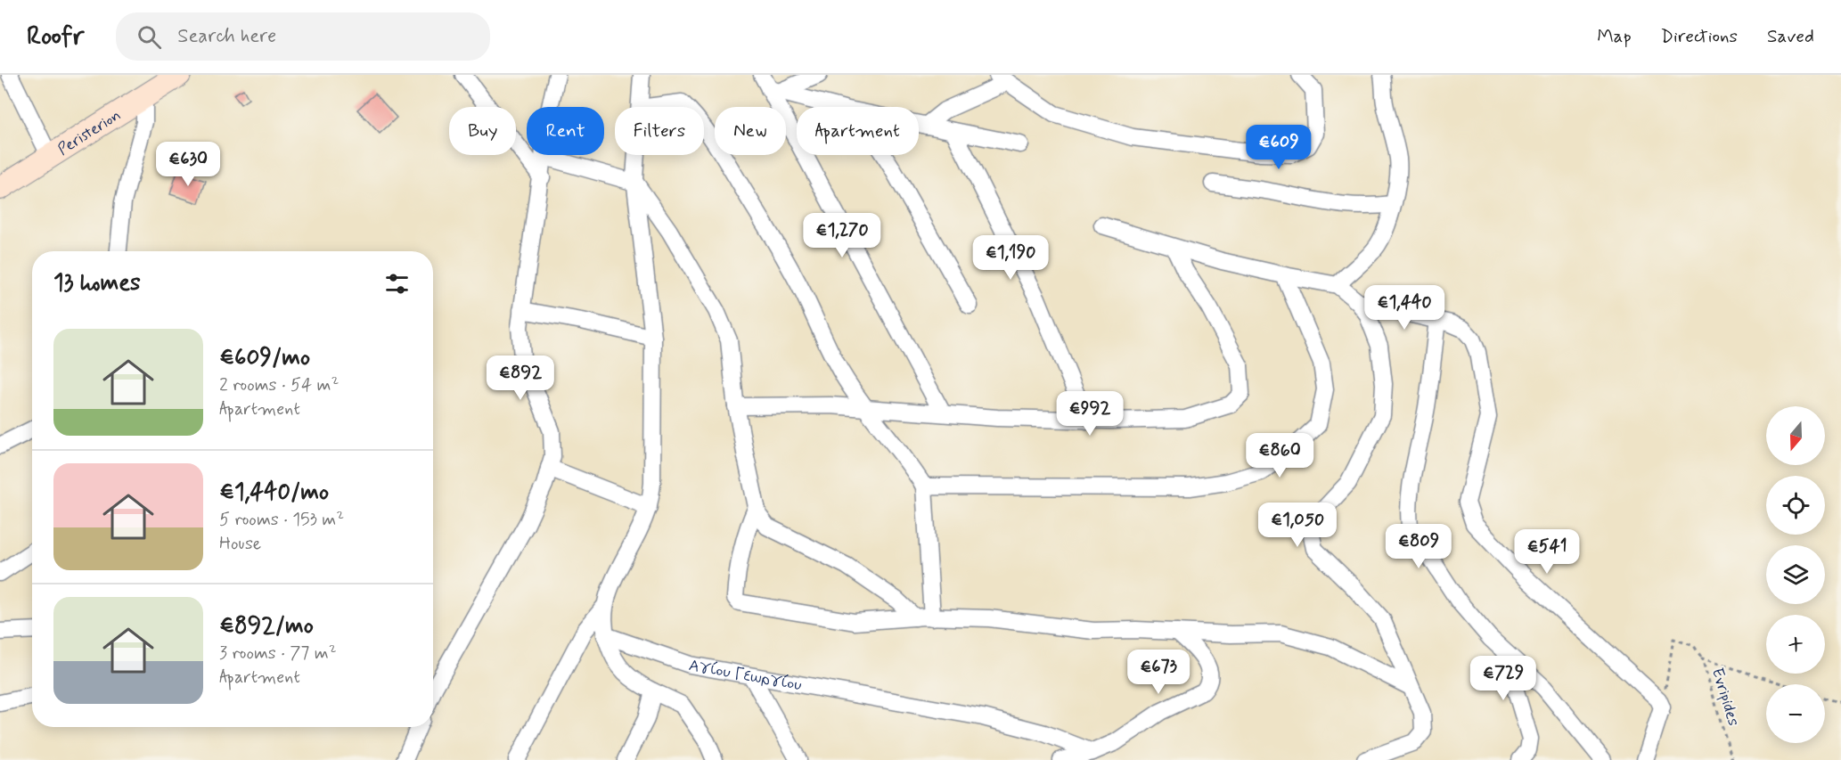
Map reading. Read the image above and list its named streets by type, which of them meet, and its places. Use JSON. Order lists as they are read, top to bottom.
{
  "streets": {
    "street": ["Peristerion", "Αγίου Γεωργίου"],
    "path": ["Evripides"]
  },
  "north": "bottom",
  "page": {
    "header": "Roofr",
    "search": "Search here",
    "nav": ["Map", "Directions", "Saved"],
    "chip": [
      "Buy",
      "Rent",
      "Filters",
      "New",
      "Apartment"
    ],
    "price": [
      "€609",
      "€630",
      "€1,270",
      "€1,190",
      "€1,440",
      "€892",
      "€992",
      "€860",
      "€1,050",
      "€809",
      "€541",
      "€673",
      "€729"
    ],
    "heading": "13 homes",
    "list": [
      {
        "name": "€609/mo",
        "note": "2 rooms · 54 m² · Apartment"
      },
      {
        "name": "€1,440/mo",
        "note": "5 rooms · 153 m² · House"
      },
      {
        "name": "€892/mo",
        "note": "3 rooms · 77 m² · Apartment"
      }
    ],
    "map_buttons": ["+", "−"]
  }
}
